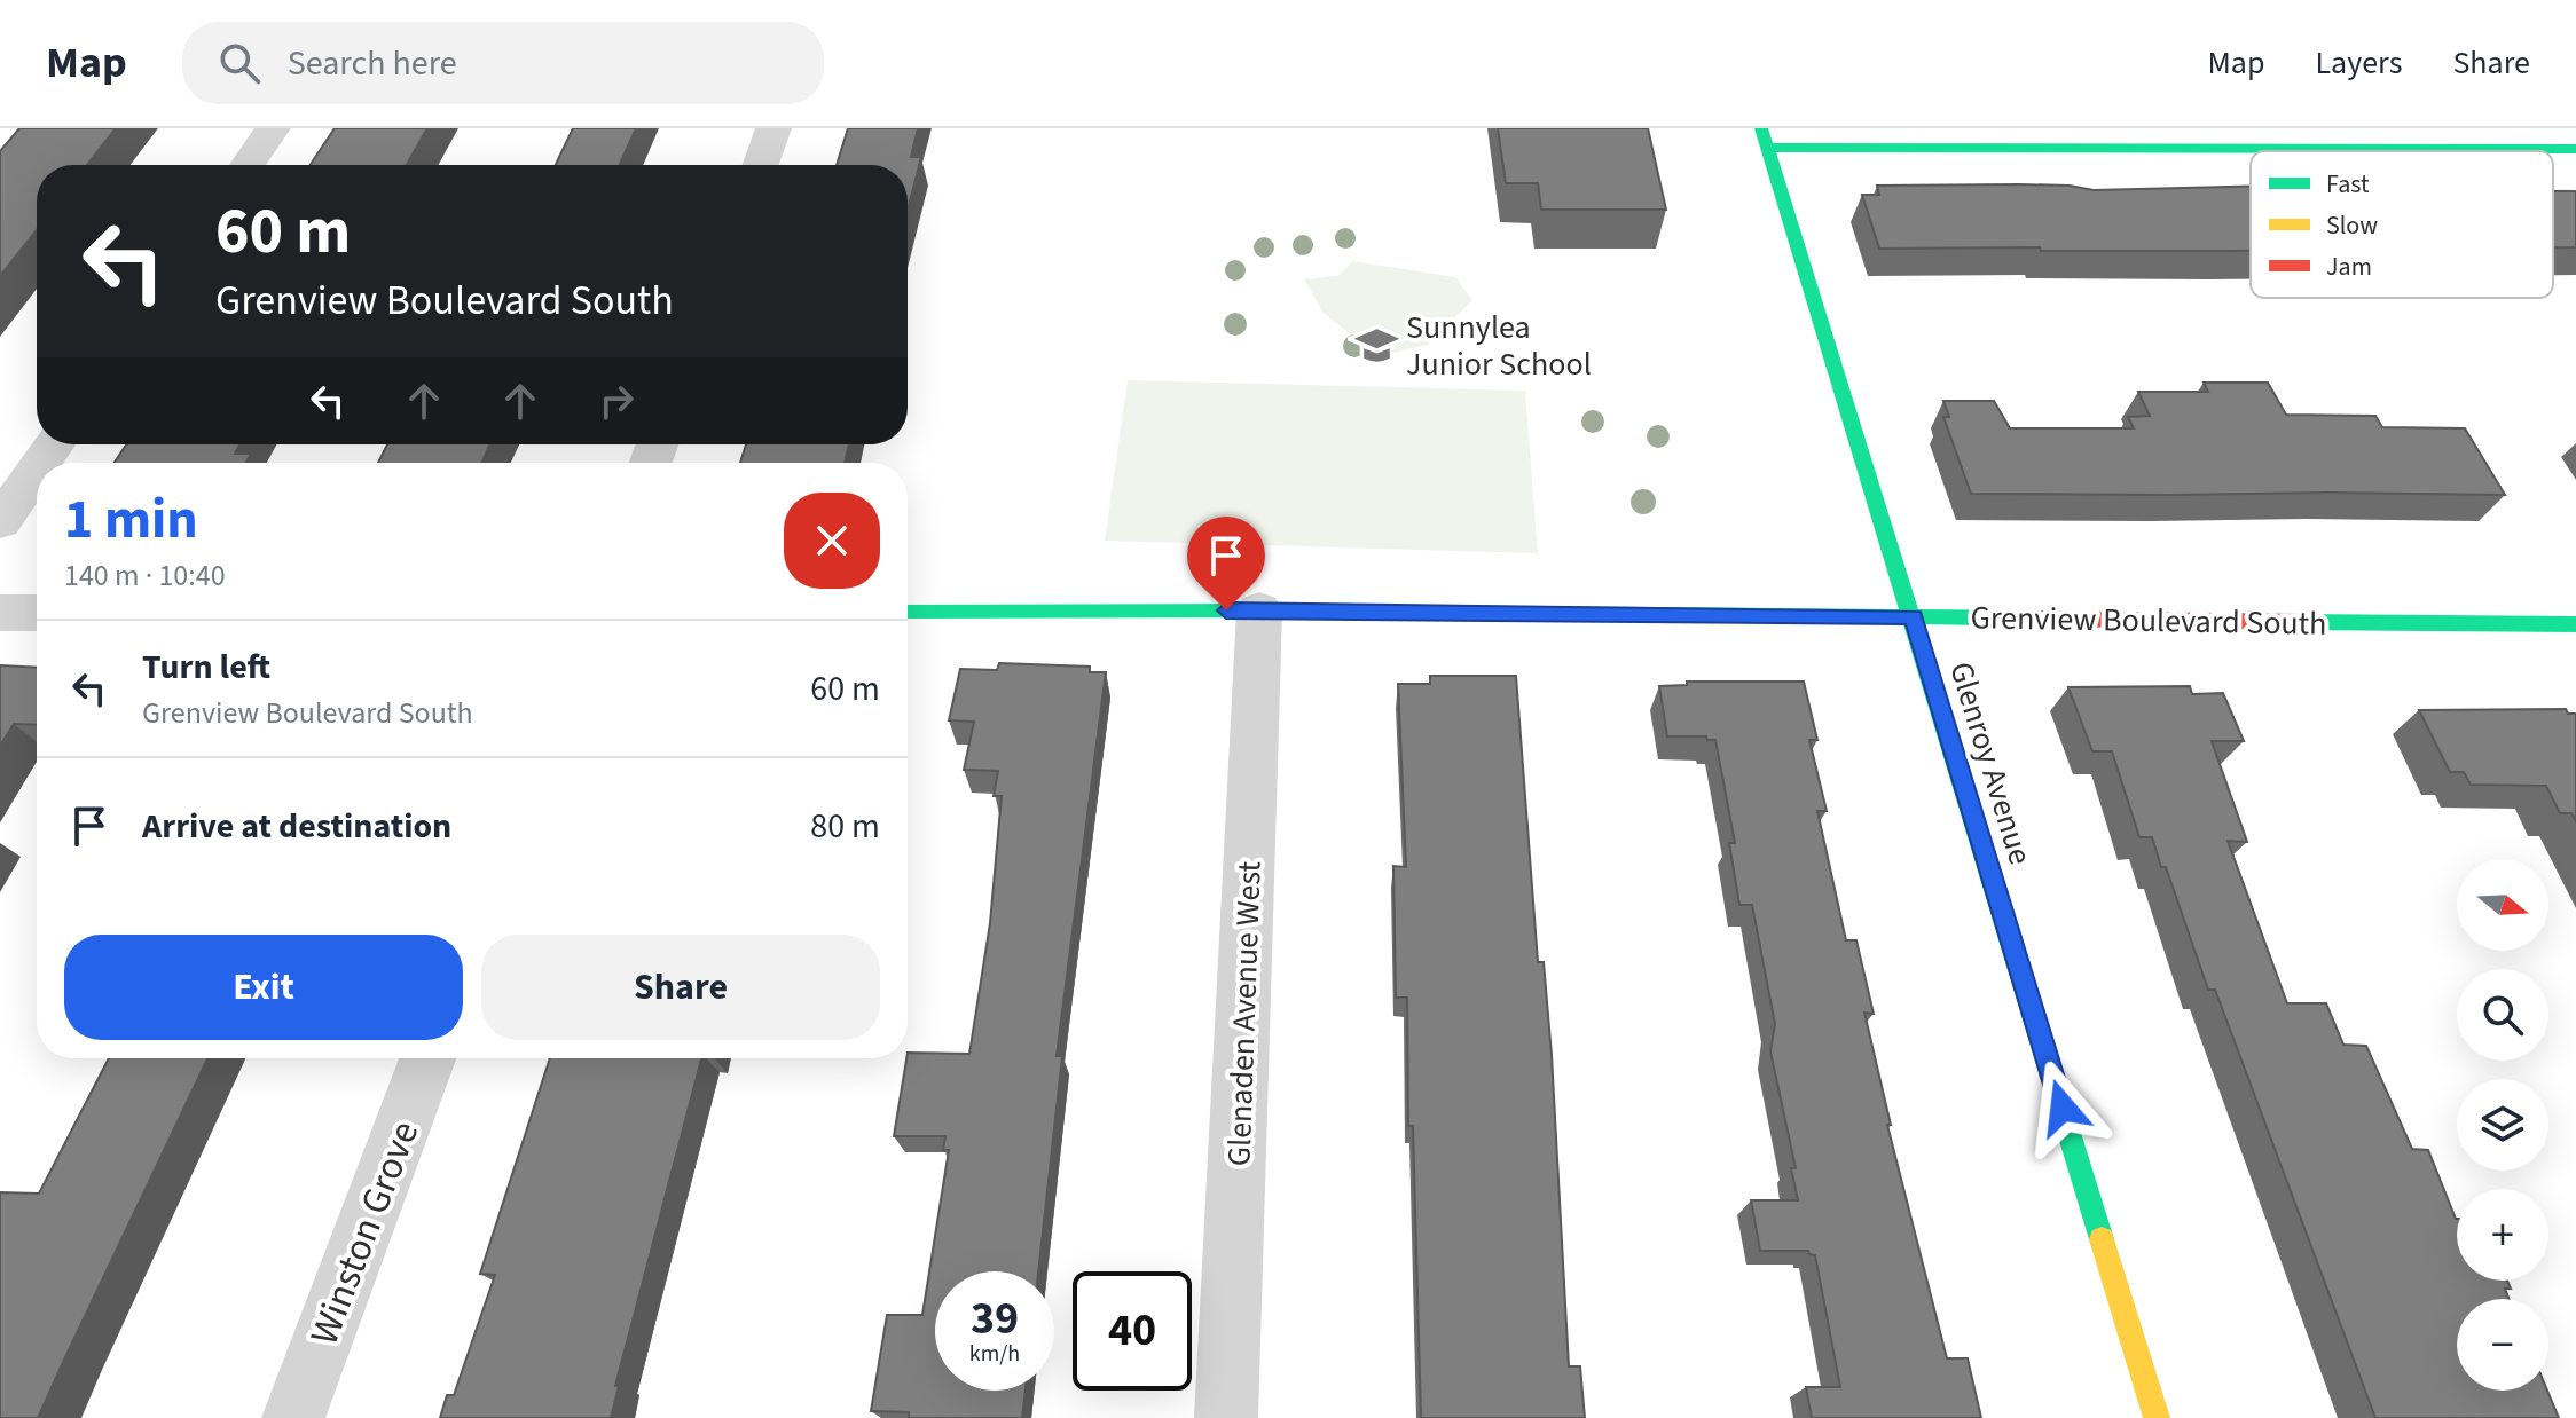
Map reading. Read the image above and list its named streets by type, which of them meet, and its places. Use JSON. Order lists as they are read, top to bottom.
{
  "streets": {
    "street": [
      "Grenview Boulevard South",
      "Glenroy Avenue",
      "Glenaden Avenue West",
      "Winston Grove"
    ]
  },
  "crossings": [
    ["Grenview Boulevard South", "Glenroy Avenue"],
    ["Grenview Boulevard South", "Glenaden Avenue West"]
  ],
  "places": {
    "school or university": ["Sunnylea Junior School"]
  },
  "legend": ["Fast", "Slow", "Jam"],
  "north": "right",
  "page": {
    "header": "Map",
    "search": "Search here",
    "nav": ["Map", "Layers", "Share"],
    "turn": ["60 m", "Grenview Boulevard South"],
    "heading": ["1 min", "140 m · 10:40"],
    "list": [
      {
        "name": "Turn left",
        "note": "Grenview Boulevard South",
        "value": "60 m"
      },
      {
        "name": "Arrive at destination",
        "value": "80 m"
      }
    ],
    "map_buttons": ["+", "−"],
    "buttons": ["Exit", "Share"],
    "speed": "39 km/h",
    "limit": "40"
  }
}
